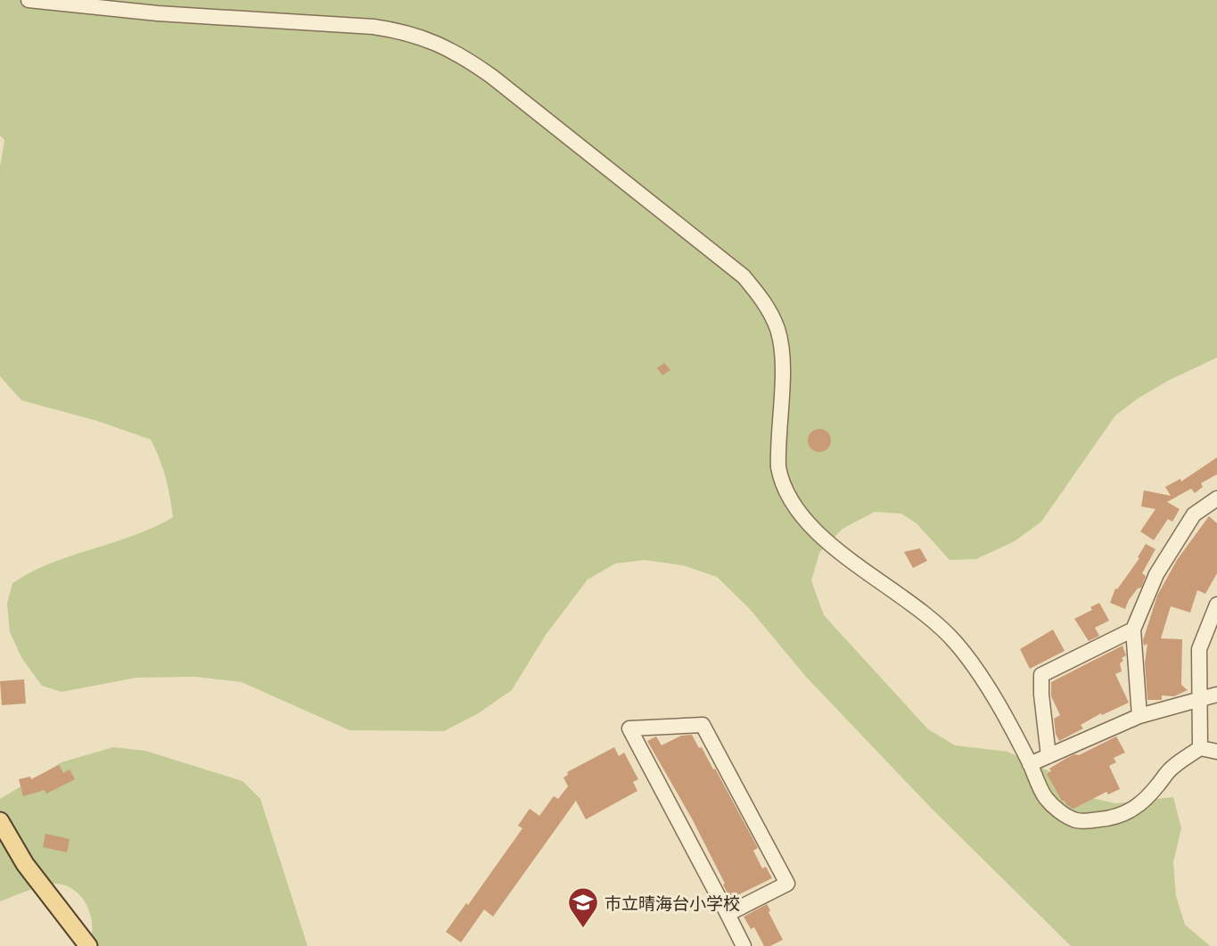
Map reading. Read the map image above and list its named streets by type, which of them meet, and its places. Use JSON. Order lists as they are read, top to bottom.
{
  "places": {
    "school or university": ["市立晴海台小学校"]
  }
}
